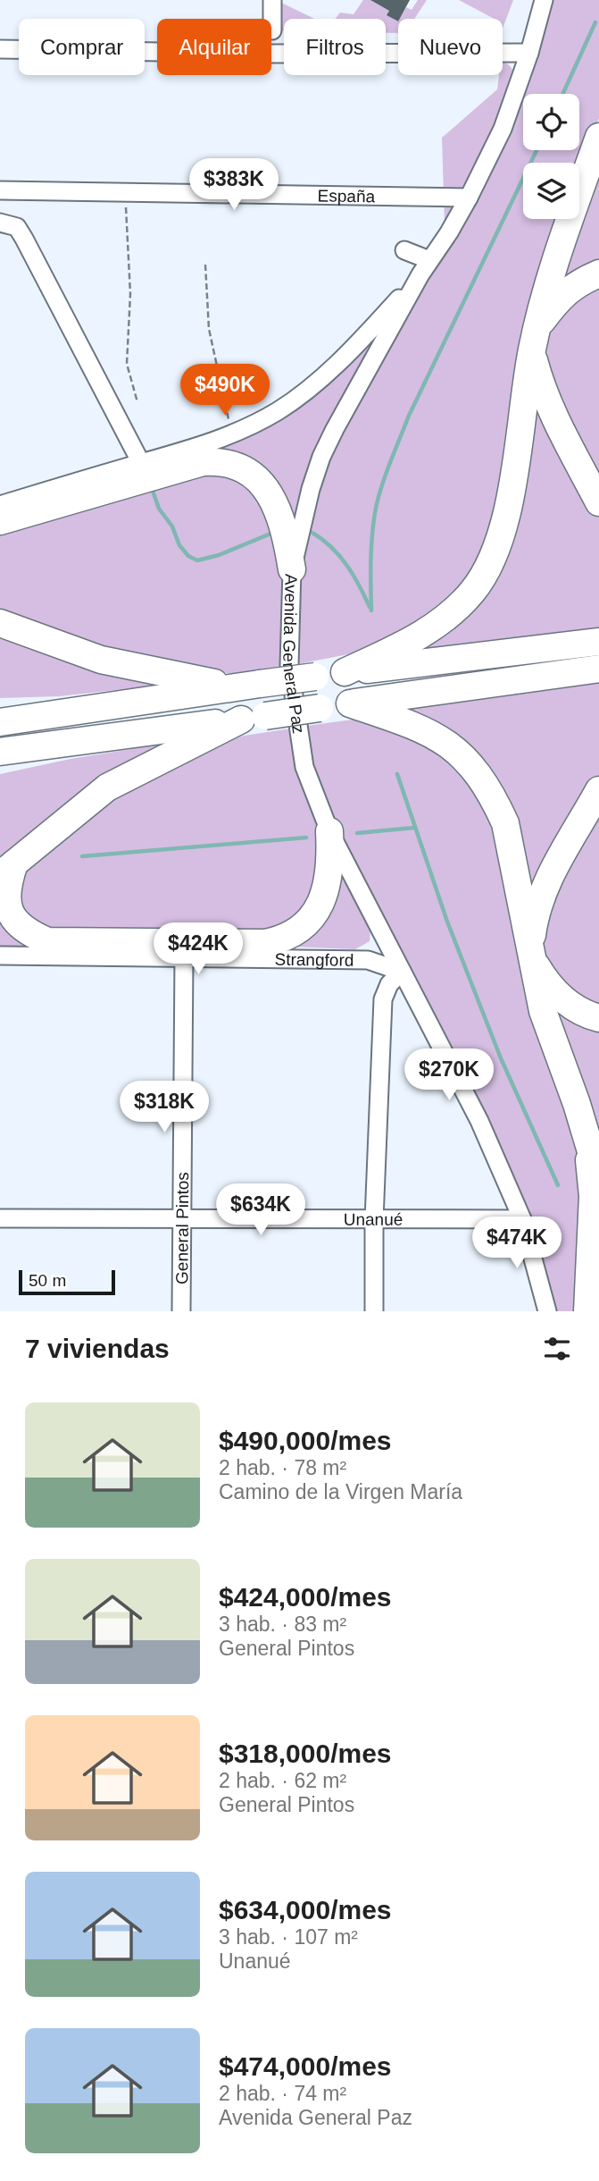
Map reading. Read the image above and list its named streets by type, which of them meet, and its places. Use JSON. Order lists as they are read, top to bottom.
{
  "streets": {
    "street": [
      "España",
      "Avenida General Paz",
      "Strangford",
      "Unanué",
      "General Pintos"
    ]
  },
  "crossings": [
    ["España", "Avenida General Paz"],
    ["Avenida General Paz", "Strangford"],
    ["Avenida General Paz", "Unanué"],
    ["Strangford", "General Pintos"],
    ["Unanué", "General Pintos"]
  ],
  "scale_bar": "50 m",
  "page": {
    "chip": [
      "Comprar",
      "Alquilar",
      "Filtros",
      "Nuevo"
    ],
    "price": [
      "$383K",
      "$490K",
      "$424K",
      "$270K",
      "$318K",
      "$634K",
      "$474K"
    ],
    "scale": "50 m",
    "heading": "7 viviendas",
    "list": [
      {
        "name": "$490,000/mes",
        "note": "2 hab. · 78 m² · Camino de la Virgen María"
      },
      {
        "name": "$424,000/mes",
        "note": "3 hab. · 83 m² · General Pintos"
      },
      {
        "name": "$318,000/mes",
        "note": "2 hab. · 62 m² · General Pintos"
      },
      {
        "name": "$634,000/mes",
        "note": "3 hab. · 107 m² · Unanué"
      },
      {
        "name": "$474,000/mes",
        "note": "2 hab. · 74 m² · Avenida General Paz"
      }
    ]
  }
}
